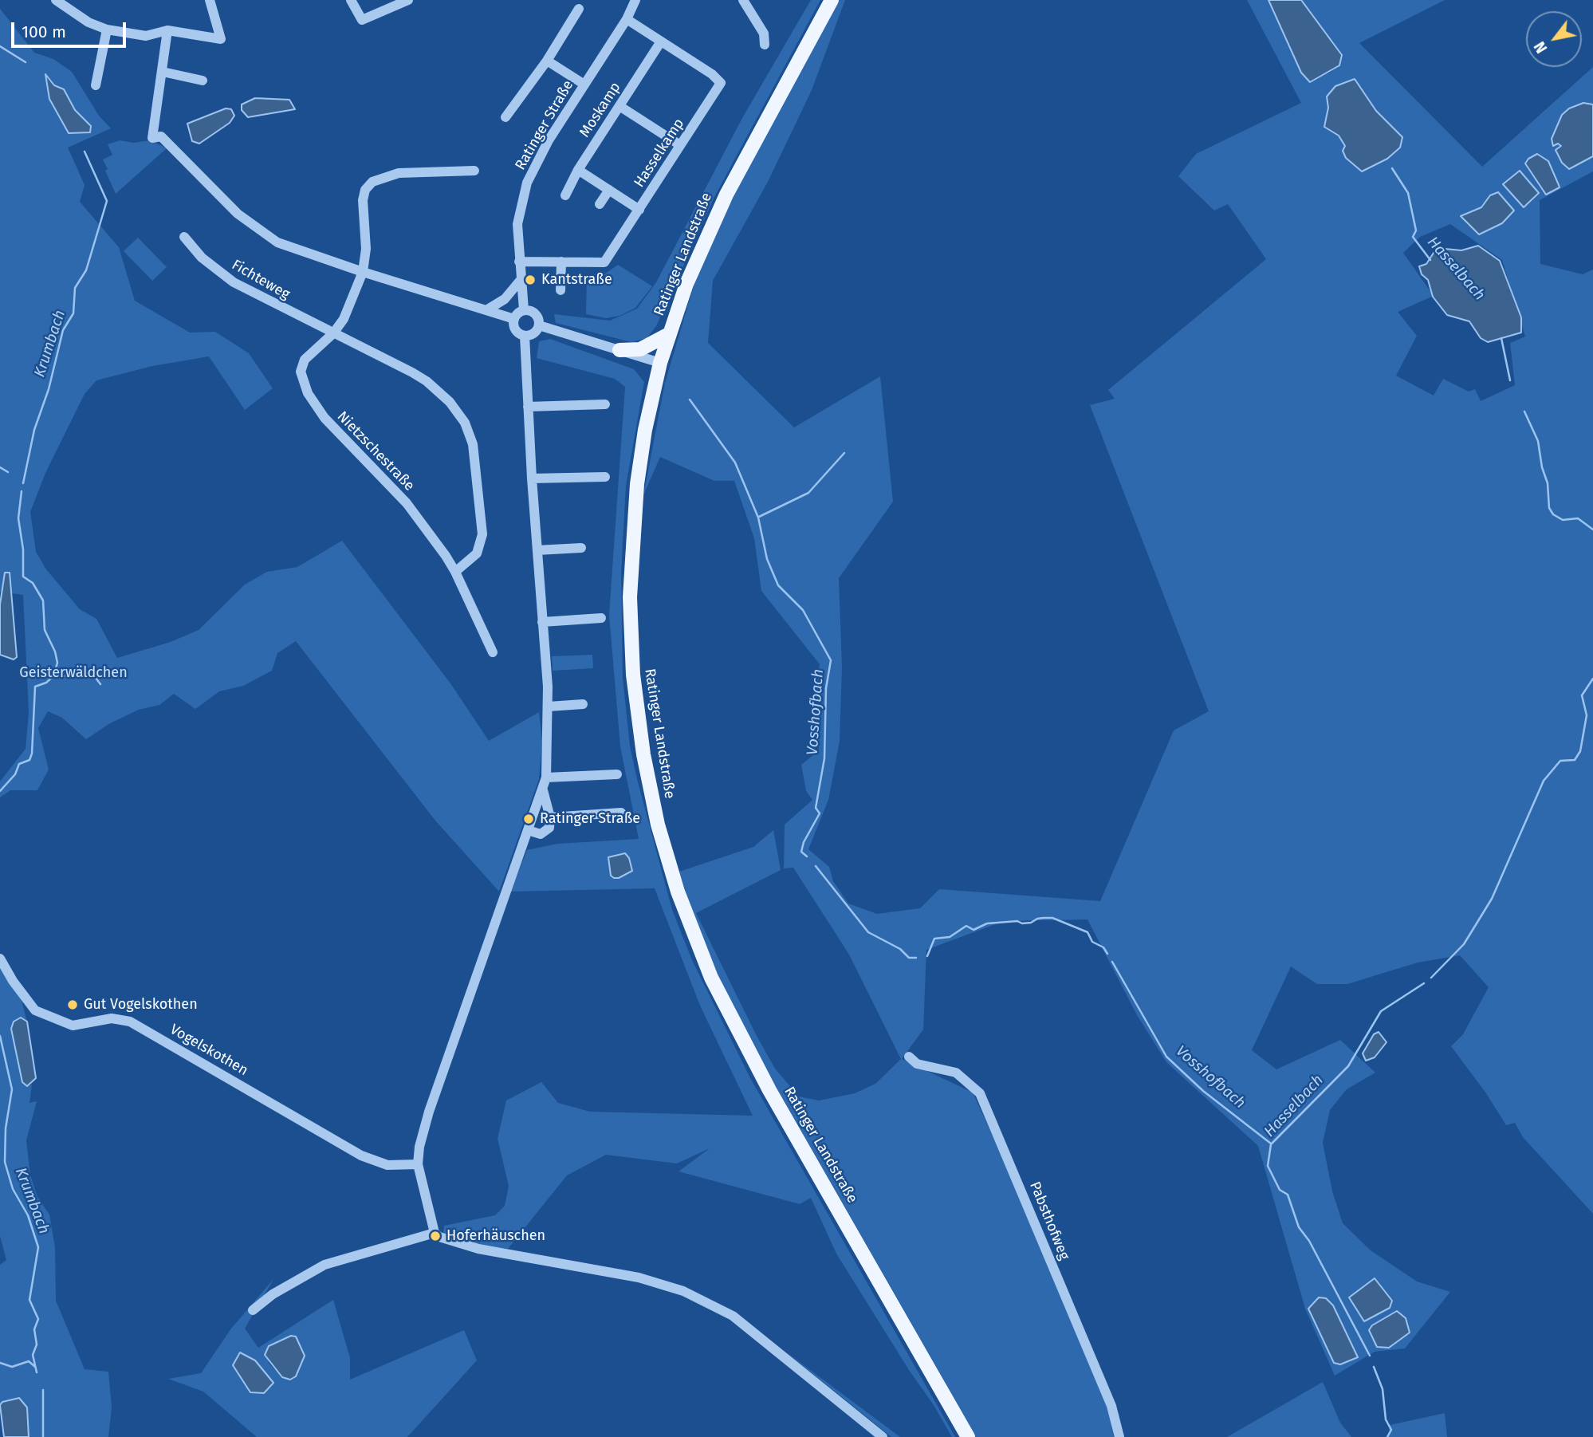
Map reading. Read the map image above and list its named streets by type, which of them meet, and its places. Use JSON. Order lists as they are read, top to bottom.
{
  "streets": {
    "main road": ["Ratinger Landstraße"],
    "street": [
      "Moskamp",
      "Ratinger Straße",
      "Hasselkamp",
      "Fichteweg",
      "Nietzschestraße",
      "Vogelskothen",
      "Pabsthofweg"
    ]
  },
  "crossings": [
    ["Moskamp", "Hasselkamp"],
    ["Ratinger Straße", "Hasselkamp"],
    ["Fichteweg", "Nietzschestraße"]
  ],
  "water": ["Hasselbach", "Krumbach", "Vosshofbach"],
  "parks": ["Geisterwäldchen"],
  "places": [
    "Kantstraße",
    "Ratinger Straße",
    "Gut Vogelskothen",
    "Hoferhäuschen"
  ],
  "scale_bar": "100 m",
  "north": "bottom left"
}
